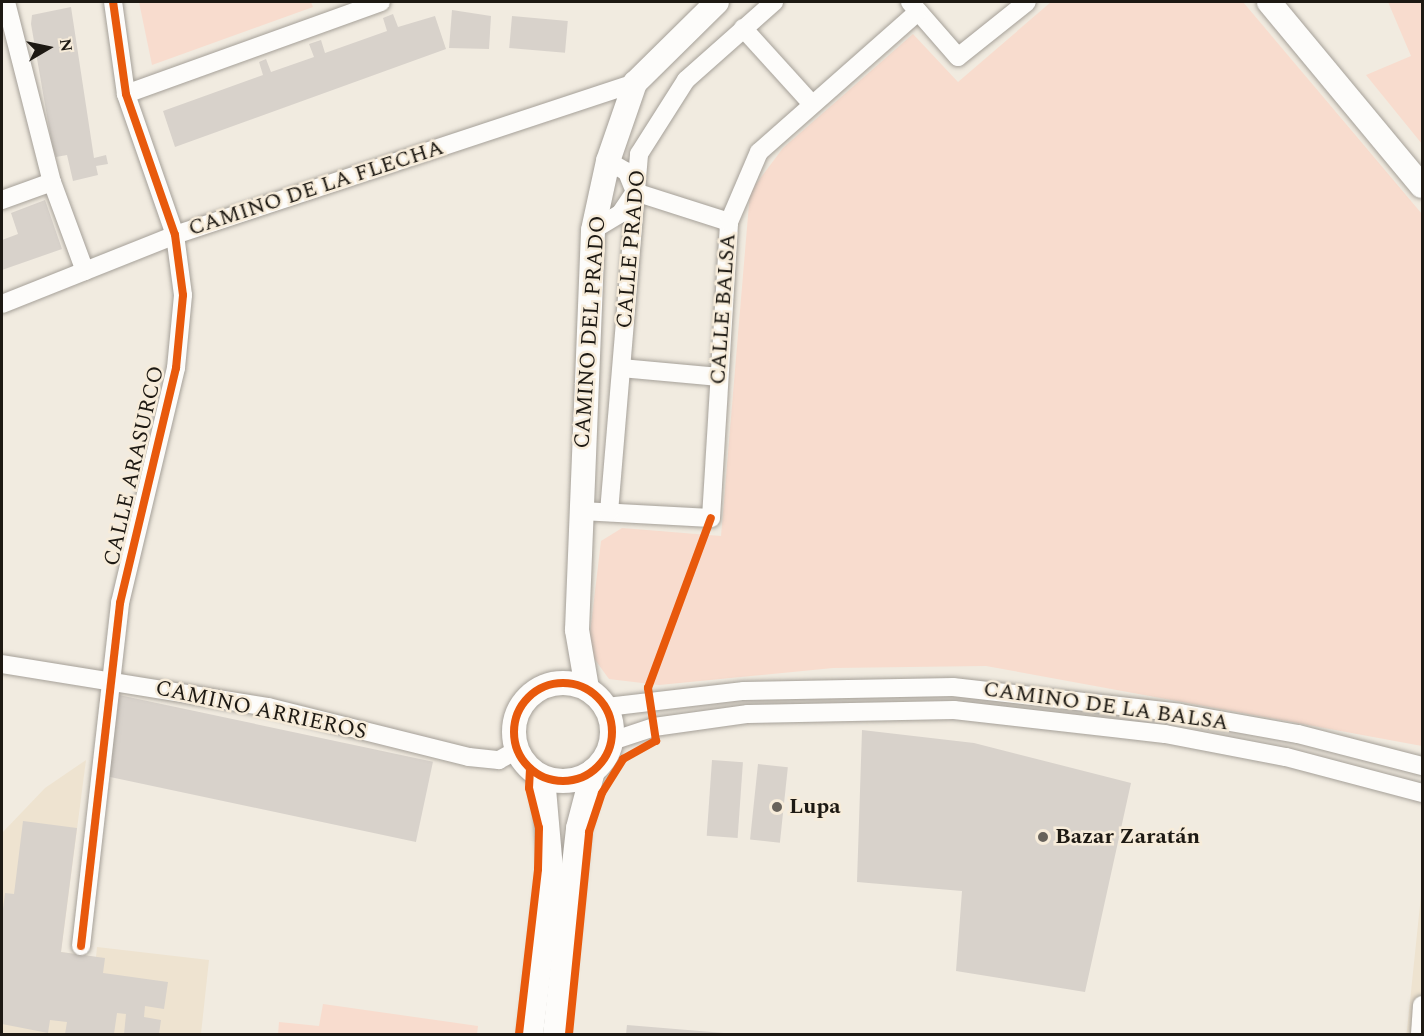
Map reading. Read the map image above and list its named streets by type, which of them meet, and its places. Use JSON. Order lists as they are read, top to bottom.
{
  "streets": {
    "main road": ["CAMINO DEL PRADO"],
    "street": [
      "CAMINO DE LA FLECHA",
      "CALLE PRADO",
      "CALLE BALSA",
      "CALLE ARASURCO",
      "CAMINO DE LA BALSA",
      "CAMINO ARRIEROS"
    ]
  },
  "crossings": [
    ["CAMINO DE LA FLECHA", "CAMINO DEL PRADO"],
    ["CAMINO DE LA FLECHA", "CALLE ARASURCO"],
    ["CALLE PRADO", "CALLE BALSA"],
    ["CALLE BALSA", "CAMINO DEL PRADO"],
    ["CAMINO DEL PRADO", "CAMINO DE LA BALSA"],
    ["CAMINO DEL PRADO", "CAMINO ARRIEROS"],
    ["CALLE ARASURCO", "CAMINO ARRIEROS"],
    ["CAMINO DE LA BALSA", "CAMINO ARRIEROS"]
  ],
  "places": ["Lupa", "Bazar Zaratán"],
  "north": "right"
}
